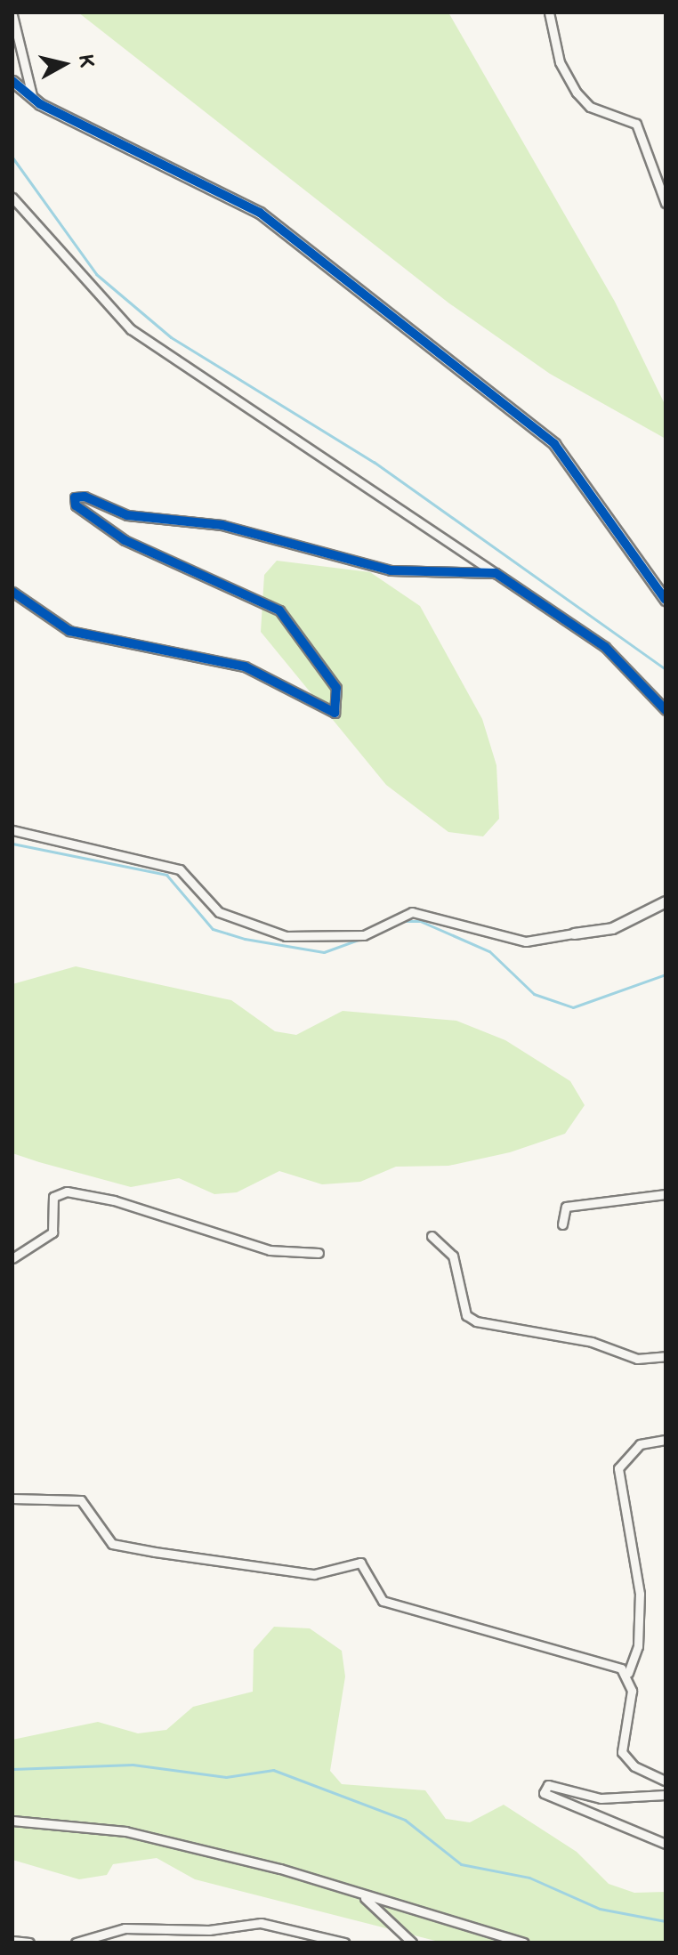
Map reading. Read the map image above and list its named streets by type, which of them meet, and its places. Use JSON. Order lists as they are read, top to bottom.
{
  "north": "right"
}
